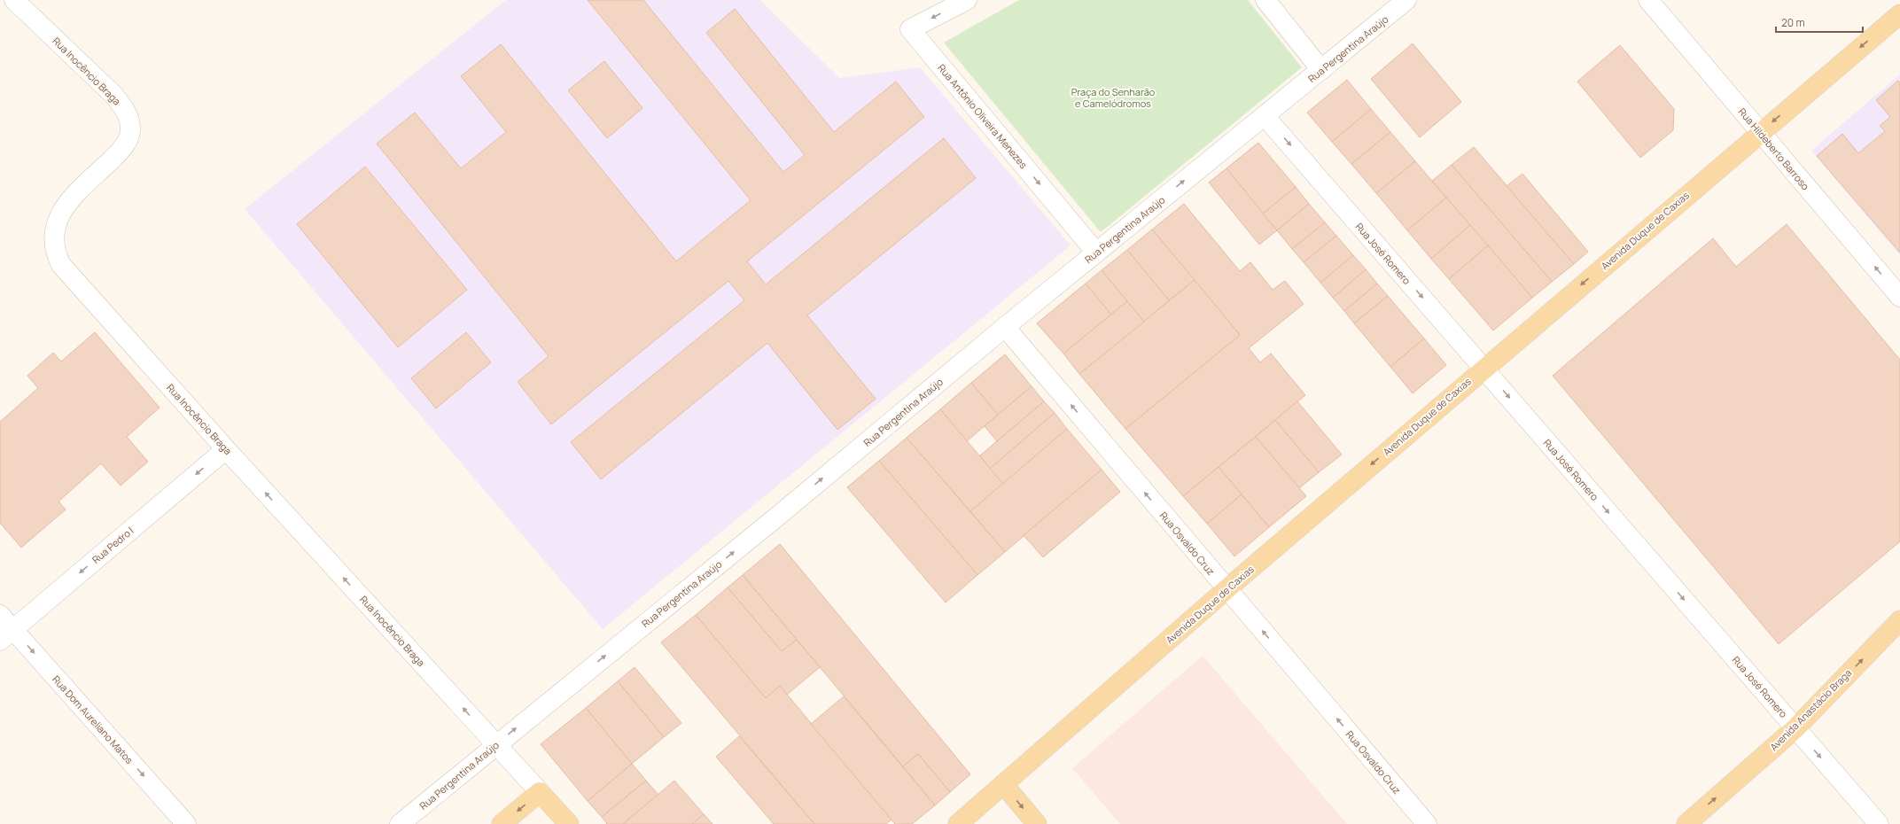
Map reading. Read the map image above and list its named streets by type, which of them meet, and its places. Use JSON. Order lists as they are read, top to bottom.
{
  "streets": {
    "main road": ["Rua Inocêncio Braga", "Avenida Duque de Caxias", "Avenida Anastácio Braga"],
    "street": [
      "Rua Pergentina Araújo",
      "Rua Antônio Oliveira Menezes",
      "Rua Hildeberto Barroso",
      "Rua José Romero",
      "Rua Osvaldo Cruz",
      "Rua Pedro I",
      "Rua Dom Aureliano Matos"
    ]
  },
  "crossings": [
    ["Rua Pergentina Araújo", "Rua Inocêncio Braga"],
    ["Rua Pergentina Araújo", "Rua Antônio Oliveira Menezes"],
    ["Rua Pergentina Araújo", "Rua José Romero"],
    ["Rua Pergentina Araújo", "Rua Osvaldo Cruz"],
    ["Rua Inocêncio Braga", "Rua Pedro I"],
    ["Rua Hildeberto Barroso", "Avenida Duque de Caxias"],
    ["Avenida Duque de Caxias", "Rua José Romero"],
    ["Avenida Duque de Caxias", "Rua Osvaldo Cruz"],
    ["Rua José Romero", "Avenida Anastácio Braga"],
    ["Rua Pedro I", "Rua Dom Aureliano Matos"]
  ],
  "one_way": [
    "Rua Pergentina Araújo",
    "Rua Inocêncio Braga",
    "Rua Antônio Oliveira Menezes",
    "Rua Hildeberto Barroso",
    "Avenida Duque de Caxias",
    "Rua José Romero",
    "Rua Osvaldo Cruz",
    "Rua Pedro I",
    "Avenida Anastácio Braga",
    "Rua Dom Aureliano Matos"
  ],
  "parks": ["Praça do Senharão e Camelódromos"],
  "scale_bar": "20 m"
}
